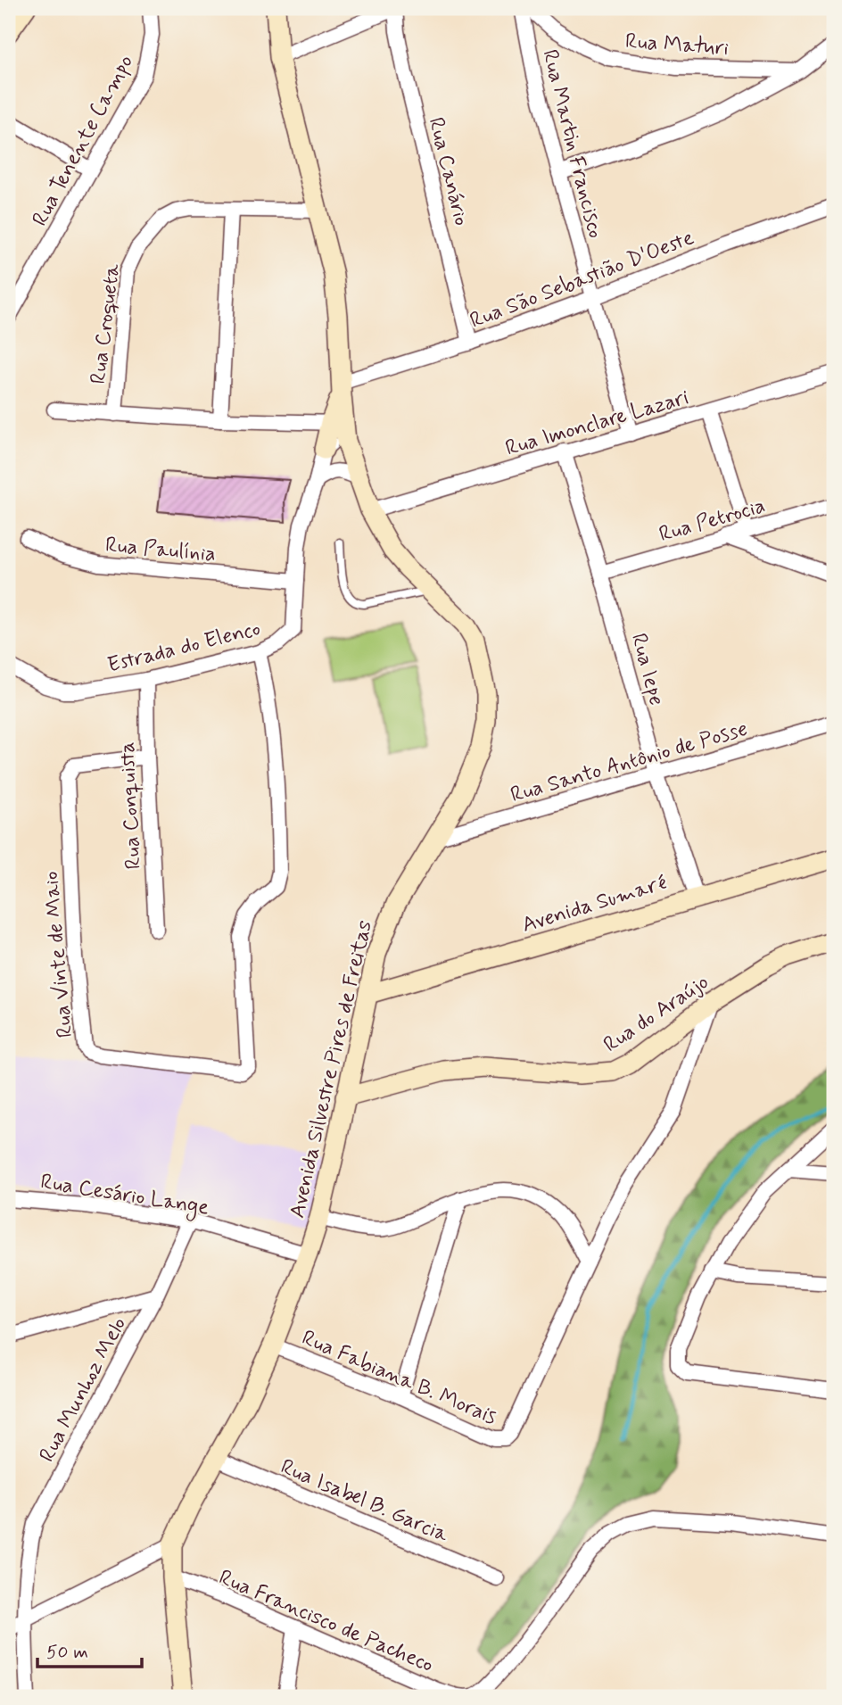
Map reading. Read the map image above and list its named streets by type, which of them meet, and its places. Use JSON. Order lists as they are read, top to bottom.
{
  "streets": {
    "main road": ["Avenida Sumaré", "Rua do Araújo", "Avenida Silvestre Pires de Freitas"],
    "street": [
      "Rua Maturi",
      "Rua Tenente Campo",
      "Rua Martin Francisco",
      "Rua Canário",
      "Rua São Sebastião D'Oeste",
      "Rua Croqueta",
      "Rua Imonclare Lazari",
      "Rua Petrocia",
      "Rua Paulínia",
      "Estrada do Elenco",
      "Rua Iepe",
      "Rua Santo Antônio de Posse",
      "Rua Conquista",
      "Rua Vinte de Maio",
      "Rua Cesário Lange",
      "Rua Fabiana B. Morais",
      "Rua Munhoz Melo",
      "Rua Isabel B. Garcia",
      "Rua Francisco de Pacheco"
    ]
  },
  "crossings": [
    ["Rua Martin Francisco", "Rua São Sebastião D'Oeste"],
    ["Rua Martin Francisco", "Rua Imonclare Lazari"],
    ["Rua Canário", "Rua São Sebastião D'Oeste"],
    ["Rua Croqueta", "Avenida Silvestre Pires de Freitas"],
    ["Rua Imonclare Lazari", "Rua Iepe"],
    ["Rua Imonclare Lazari", "Avenida Silvestre Pires de Freitas"],
    ["Rua Petrocia", "Rua Iepe"],
    ["Rua Paulínia", "Estrada do Elenco"],
    ["Estrada do Elenco", "Rua Conquista"],
    ["Estrada do Elenco", "Rua Vinte de Maio"],
    ["Rua Iepe", "Rua Santo Antônio de Posse"],
    ["Rua Iepe", "Avenida Sumaré"],
    ["Rua Santo Antônio de Posse", "Avenida Silvestre Pires de Freitas"],
    ["Rua Conquista", "Rua Vinte de Maio"],
    ["Avenida Sumaré", "Avenida Silvestre Pires de Freitas"],
    ["Rua do Araújo", "Avenida Silvestre Pires de Freitas"],
    ["Avenida Silvestre Pires de Freitas", "Rua Cesário Lange"],
    ["Avenida Silvestre Pires de Freitas", "Rua Fabiana B. Morais"],
    ["Avenida Silvestre Pires de Freitas", "Rua Isabel B. Garcia"],
    ["Avenida Silvestre Pires de Freitas", "Rua Francisco de Pacheco"],
    ["Rua Cesário Lange", "Rua Munhoz Melo"]
  ],
  "scale_bar": "50 m"
}
